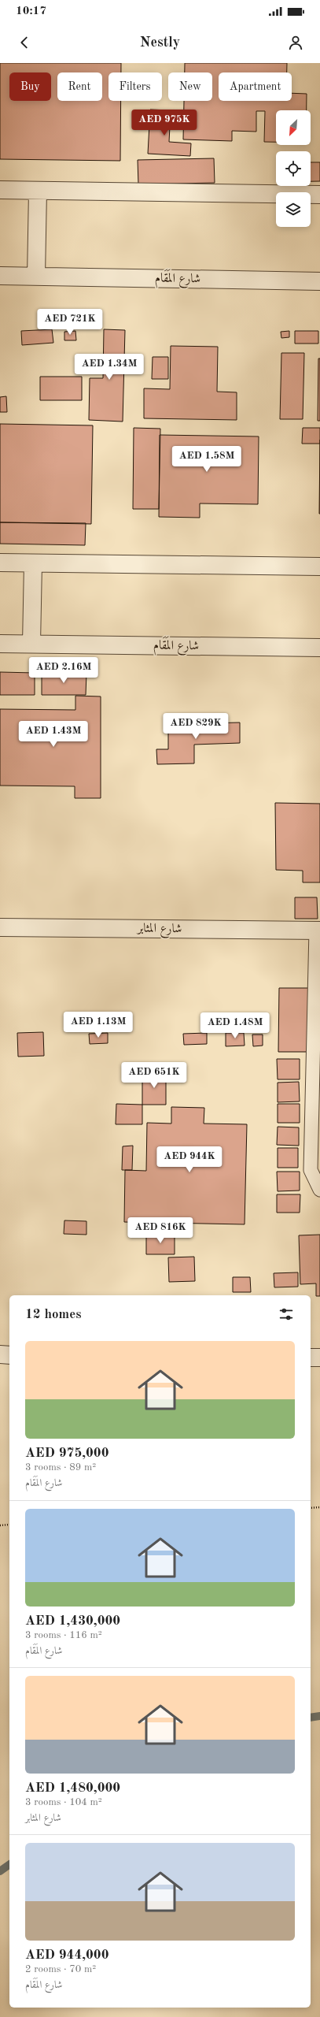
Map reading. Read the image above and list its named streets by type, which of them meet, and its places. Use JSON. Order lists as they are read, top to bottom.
{
  "streets": {
    "street": ["شارع المَقَام", "شارع المثابر"]
  },
  "north": "bottom left",
  "page": {
    "status": "10:17",
    "header": "Nestly",
    "chip": [
      "Buy",
      "Rent",
      "Filters",
      "New",
      "Apartment"
    ],
    "price": [
      "AED 975K",
      "AED 721K",
      "AED 1.34M",
      "AED 1.58M",
      "AED 2.16M",
      "AED 829K",
      "AED 1.43M",
      "AED 1.13M",
      "AED 1.48M",
      "AED 651K",
      "AED 944K",
      "AED 816K"
    ],
    "heading": "12 homes",
    "list": [
      {
        "name": "AED 975,000",
        "note": "3 rooms · 89 m² · شارع المَقَام"
      },
      {
        "name": "AED 1,430,000",
        "note": "3 rooms · 116 m² · شارع المَقَام"
      },
      {
        "name": "AED 1,480,000",
        "note": "3 rooms · 104 m² · شارع المثابر"
      },
      {
        "name": "AED 944,000",
        "note": "2 rooms · 70 m² · شارع المَقَام"
      }
    ]
  }
}
